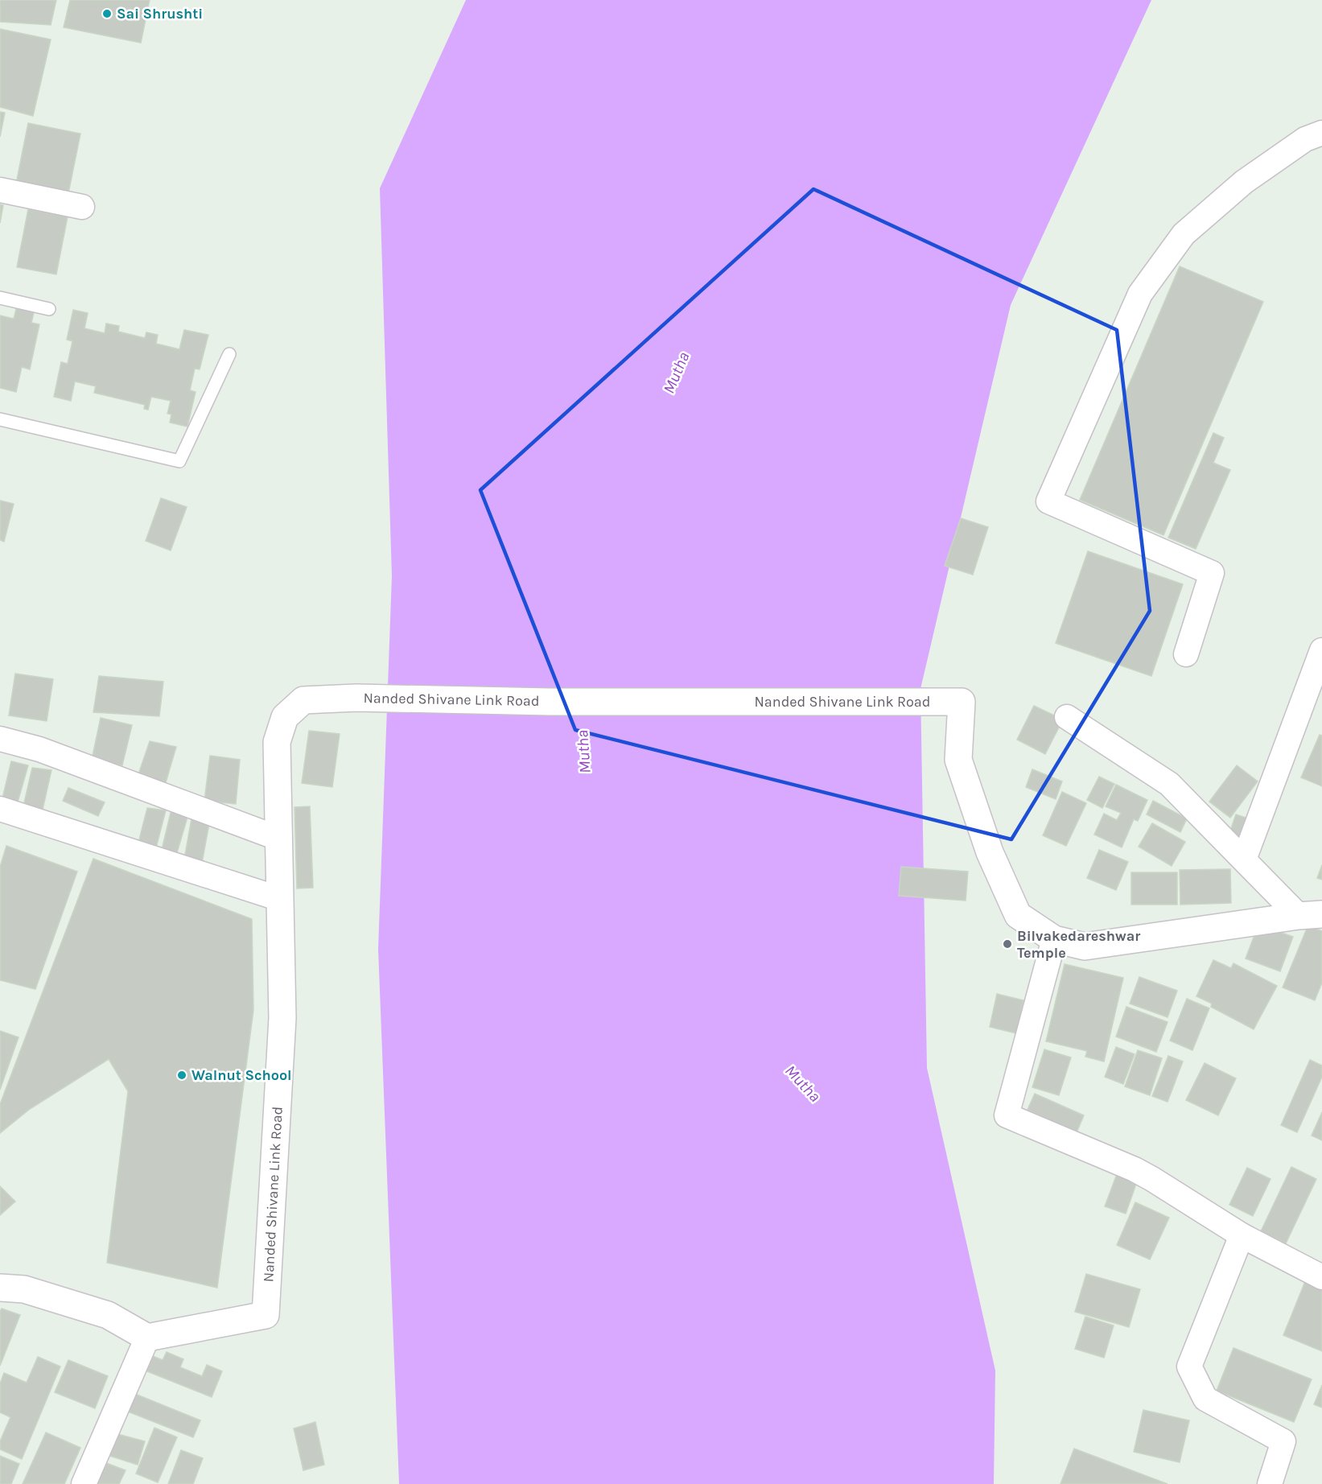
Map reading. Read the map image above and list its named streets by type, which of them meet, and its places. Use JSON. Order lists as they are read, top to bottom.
{
  "streets": {
    "street": ["Nanded Shivane Link Road"]
  },
  "water": ["Mutha"],
  "places": ["Sai Shrushti", "Bilvakedareshwar Temple", "Walnut School"]
}
